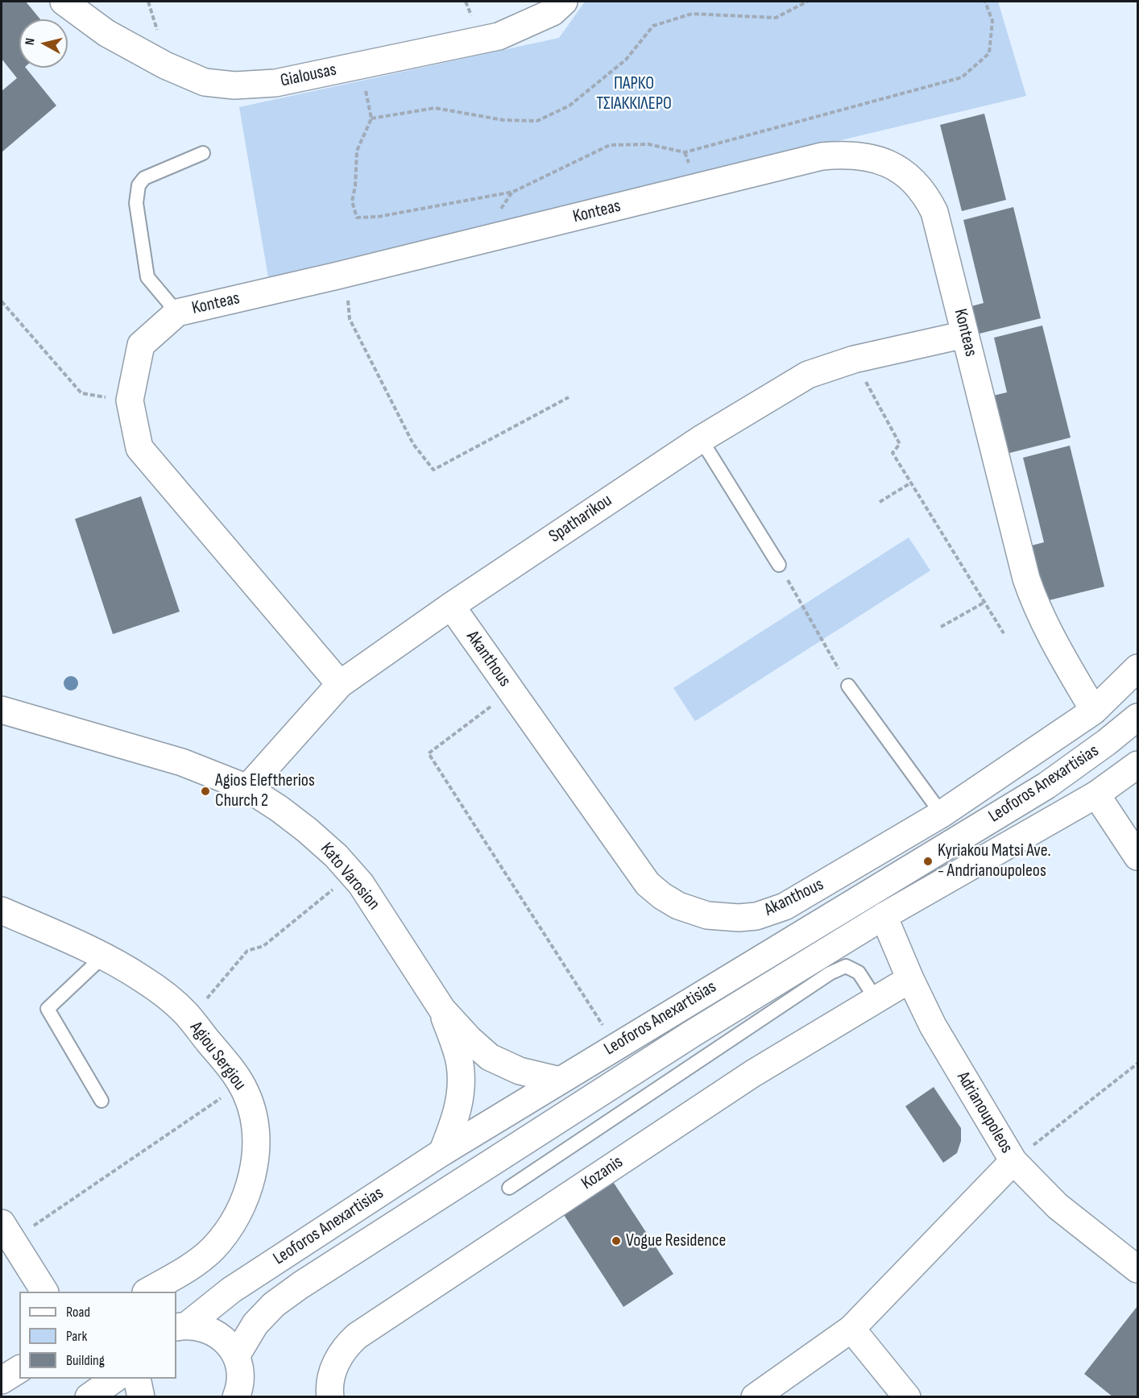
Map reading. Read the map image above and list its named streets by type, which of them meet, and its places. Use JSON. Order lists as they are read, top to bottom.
{
  "streets": {
    "street": [
      "Gialousas",
      "Konteas",
      "Spatharikou",
      "Akanthous",
      "Leoforos Anexartisias",
      "Kato Varosion",
      "Agiou Sergiou",
      "Adrianoupoleos",
      "Kozanis"
    ]
  },
  "crossings": [
    ["Konteas", "Spatharikou"],
    ["Konteas", "Akanthous"],
    ["Spatharikou", "Akanthous"],
    ["Spatharikou", "Kato Varosion"],
    ["Leoforos Anexartisias", "Kato Varosion"],
    ["Leoforos Anexartisias", "Adrianoupoleos"],
    ["Adrianoupoleos", "Kozanis"]
  ],
  "parks": ["ΠΑΡΚΟ ΤΣΙΑΚΚΙΛΕΡΟ"],
  "places": ["Agios Eleftherios Church 2", "Kyriakou Matsi Ave. - Andrianoupoleos", "Vogue Residence"],
  "legend": ["Road", "Park", "Building"],
  "north": "left"
}
